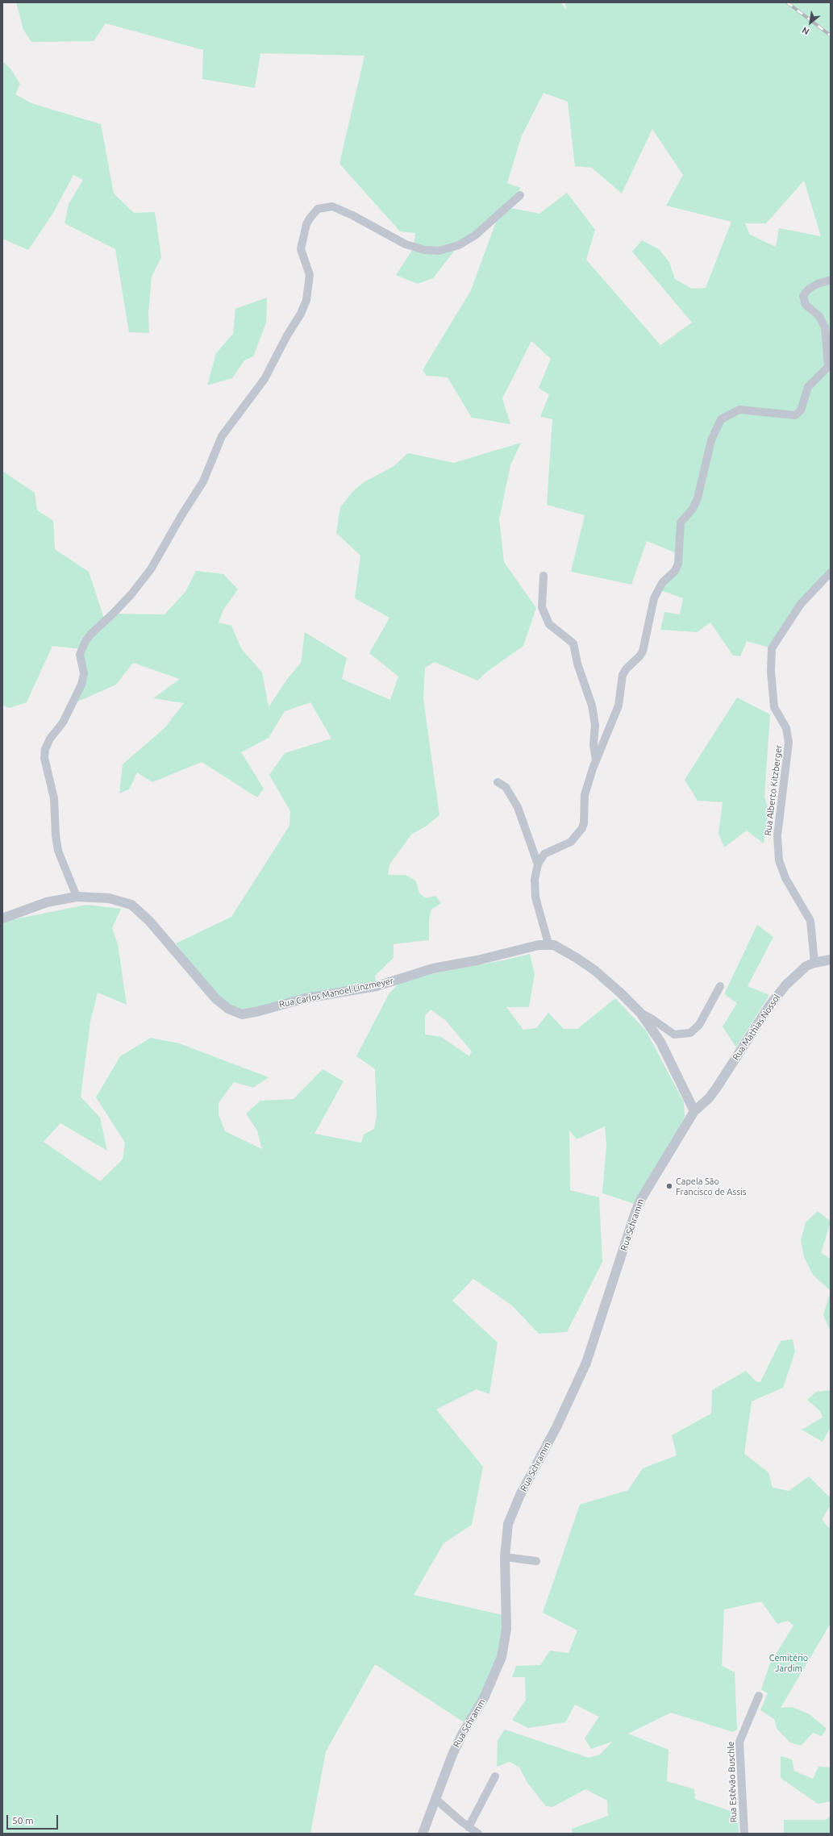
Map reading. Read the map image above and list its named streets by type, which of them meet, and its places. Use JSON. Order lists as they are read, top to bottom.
{
  "streets": {
    "street": [
      "Rua Alberto Kitzberger",
      "Rua Carlos Manoel Linzmeyer",
      "Rua Mathias Nossol",
      "Rua Schramm",
      "Rua Estêvão Buschle"
    ]
  },
  "crossings": [
    ["Rua Alberto Kitzberger", "Rua Mathias Nossol"],
    ["Rua Mathias Nossol", "Rua Schramm"]
  ],
  "parks": ["Cemitério Jardim"],
  "places": ["Capela São Francisco de Assis"],
  "scale_bar": "50 m",
  "north": "bottom left"
}
